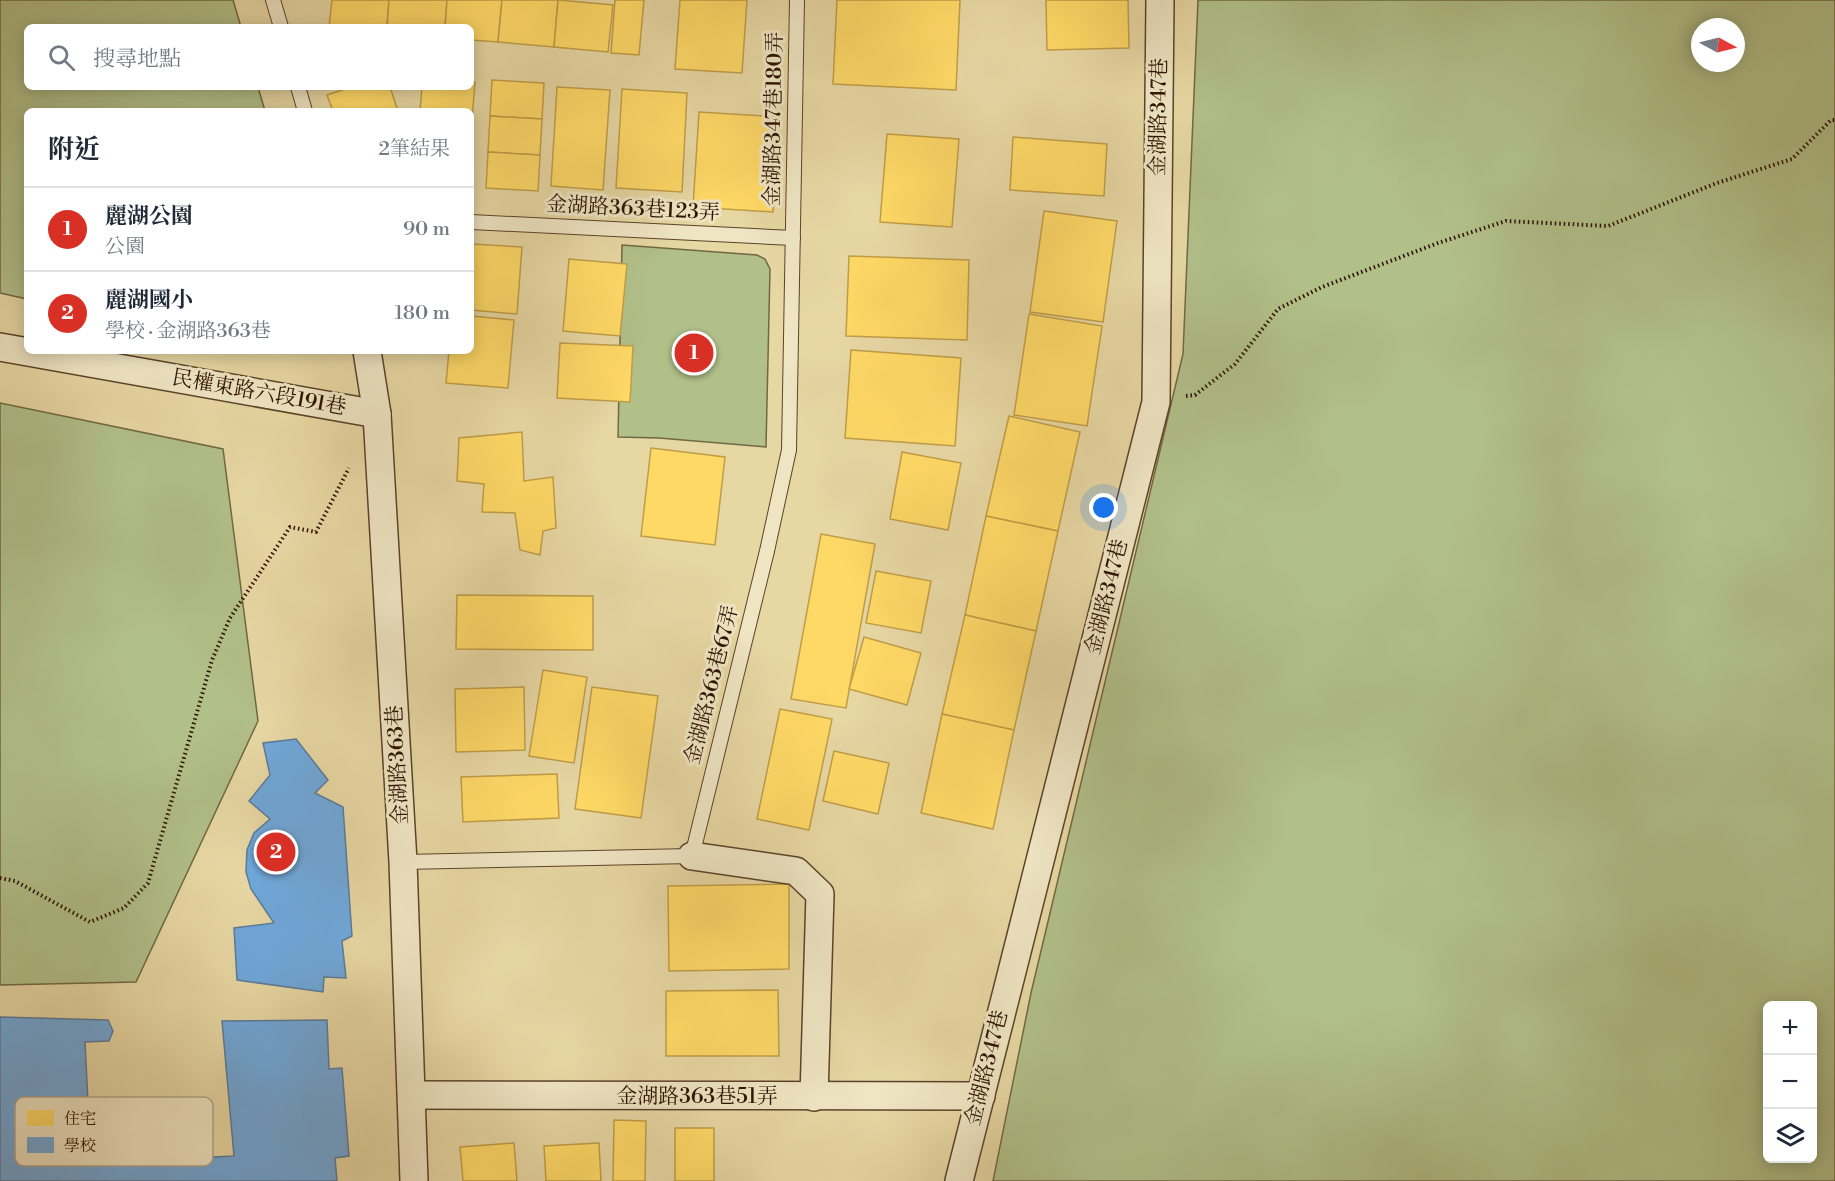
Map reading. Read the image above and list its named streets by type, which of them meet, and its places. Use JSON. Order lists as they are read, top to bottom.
{
  "streets": {
    "street": [
      "金湖路347巷",
      "民權東路六段191巷",
      "金湖路363巷",
      "金湖路363巷51弄"
    ],
    "lane": ["金湖路347巷180弄", "金湖路363巷123弄", "金湖路363巷67弄"]
  },
  "crossings": [
    ["金湖路347巷", "金湖路363巷51弄"],
    ["金湖路347巷180弄", "金湖路363巷123弄"],
    ["金湖路347巷180弄", "金湖路363巷67弄"],
    ["金湖路363巷123弄", "金湖路363巷67弄"],
    ["民權東路六段191巷", "金湖路363巷"],
    ["金湖路363巷", "金湖路363巷51弄"]
  ],
  "legend": ["住宅", "學校"],
  "north": "right",
  "page": {
    "search": "搜尋地點",
    "heading": ["附近", "2筆結果"],
    "list": [
      {
        "mark": "1",
        "name": "麗湖公園",
        "note": "公園",
        "value": "90 m"
      },
      {
        "mark": "2",
        "name": "麗湖國小",
        "note": "學校 · 金湖路363巷",
        "value": "180 m"
      }
    ],
    "pins": ["1", "2"],
    "map_buttons": ["+", "−"]
  }
}
